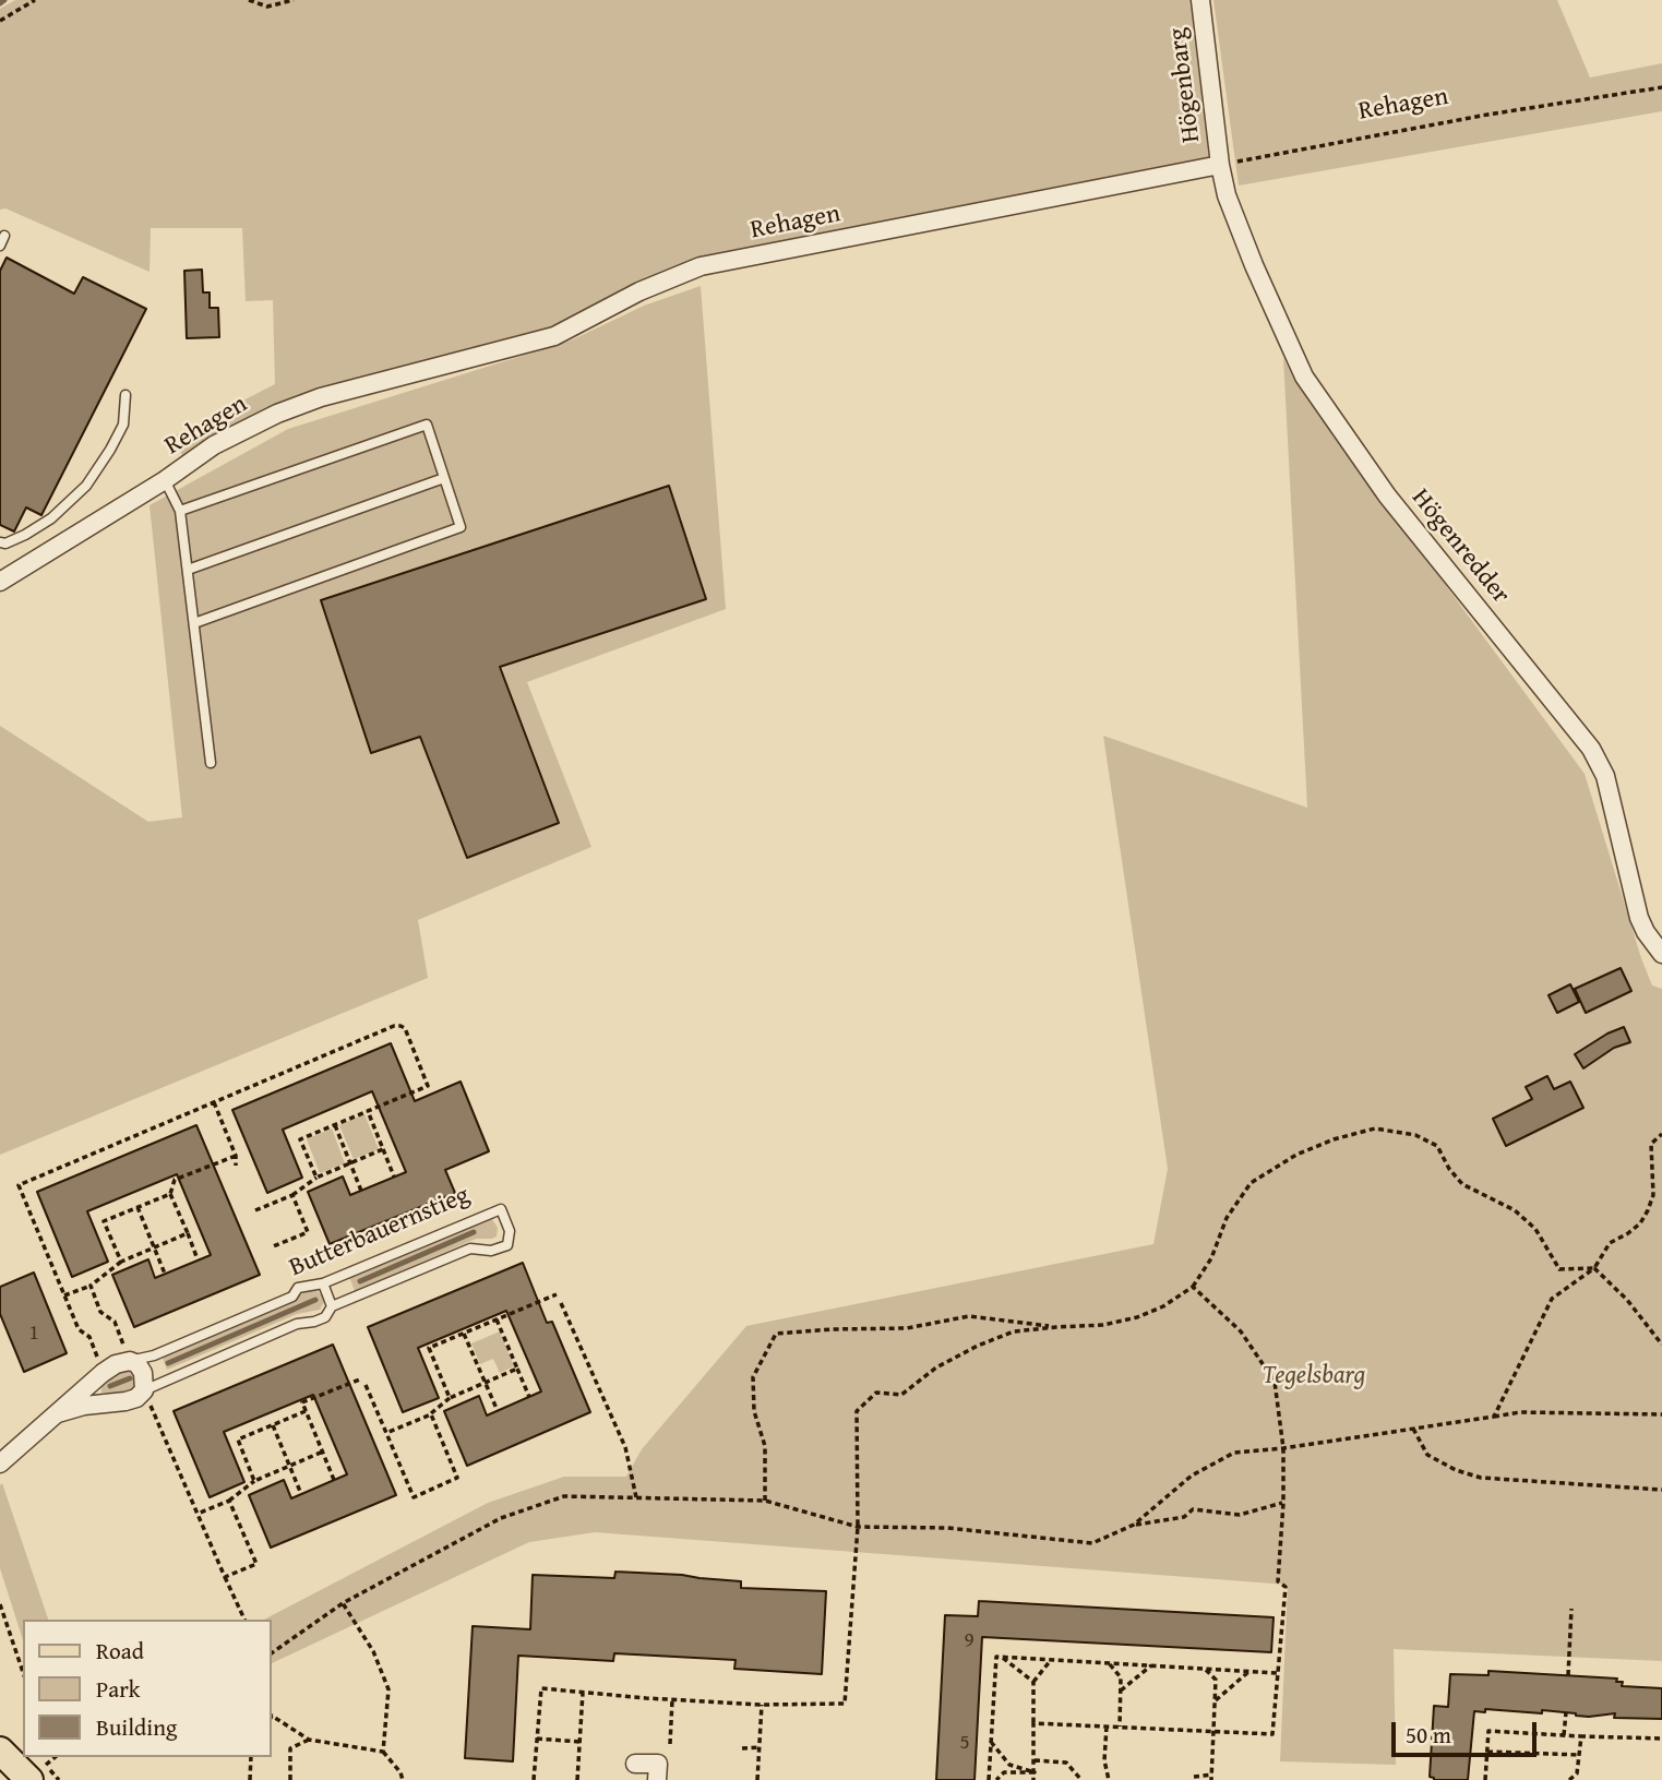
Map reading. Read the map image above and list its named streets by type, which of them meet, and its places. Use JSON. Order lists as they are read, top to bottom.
{
  "streets": {
    "street": [
      "Högenbarg",
      "Rehagen",
      "Högenredder",
      "Butterbauernstieg"
    ]
  },
  "crossings": [
    ["Högenbarg", "Rehagen"],
    ["Högenbarg", "Högenredder"],
    ["Rehagen", "Högenredder"]
  ],
  "parks": ["Tegelsbarg"],
  "house_numbers": ["1", "9", "5"],
  "legend": ["Road", "Park", "Building"],
  "scale_bar": "50 m"
}
